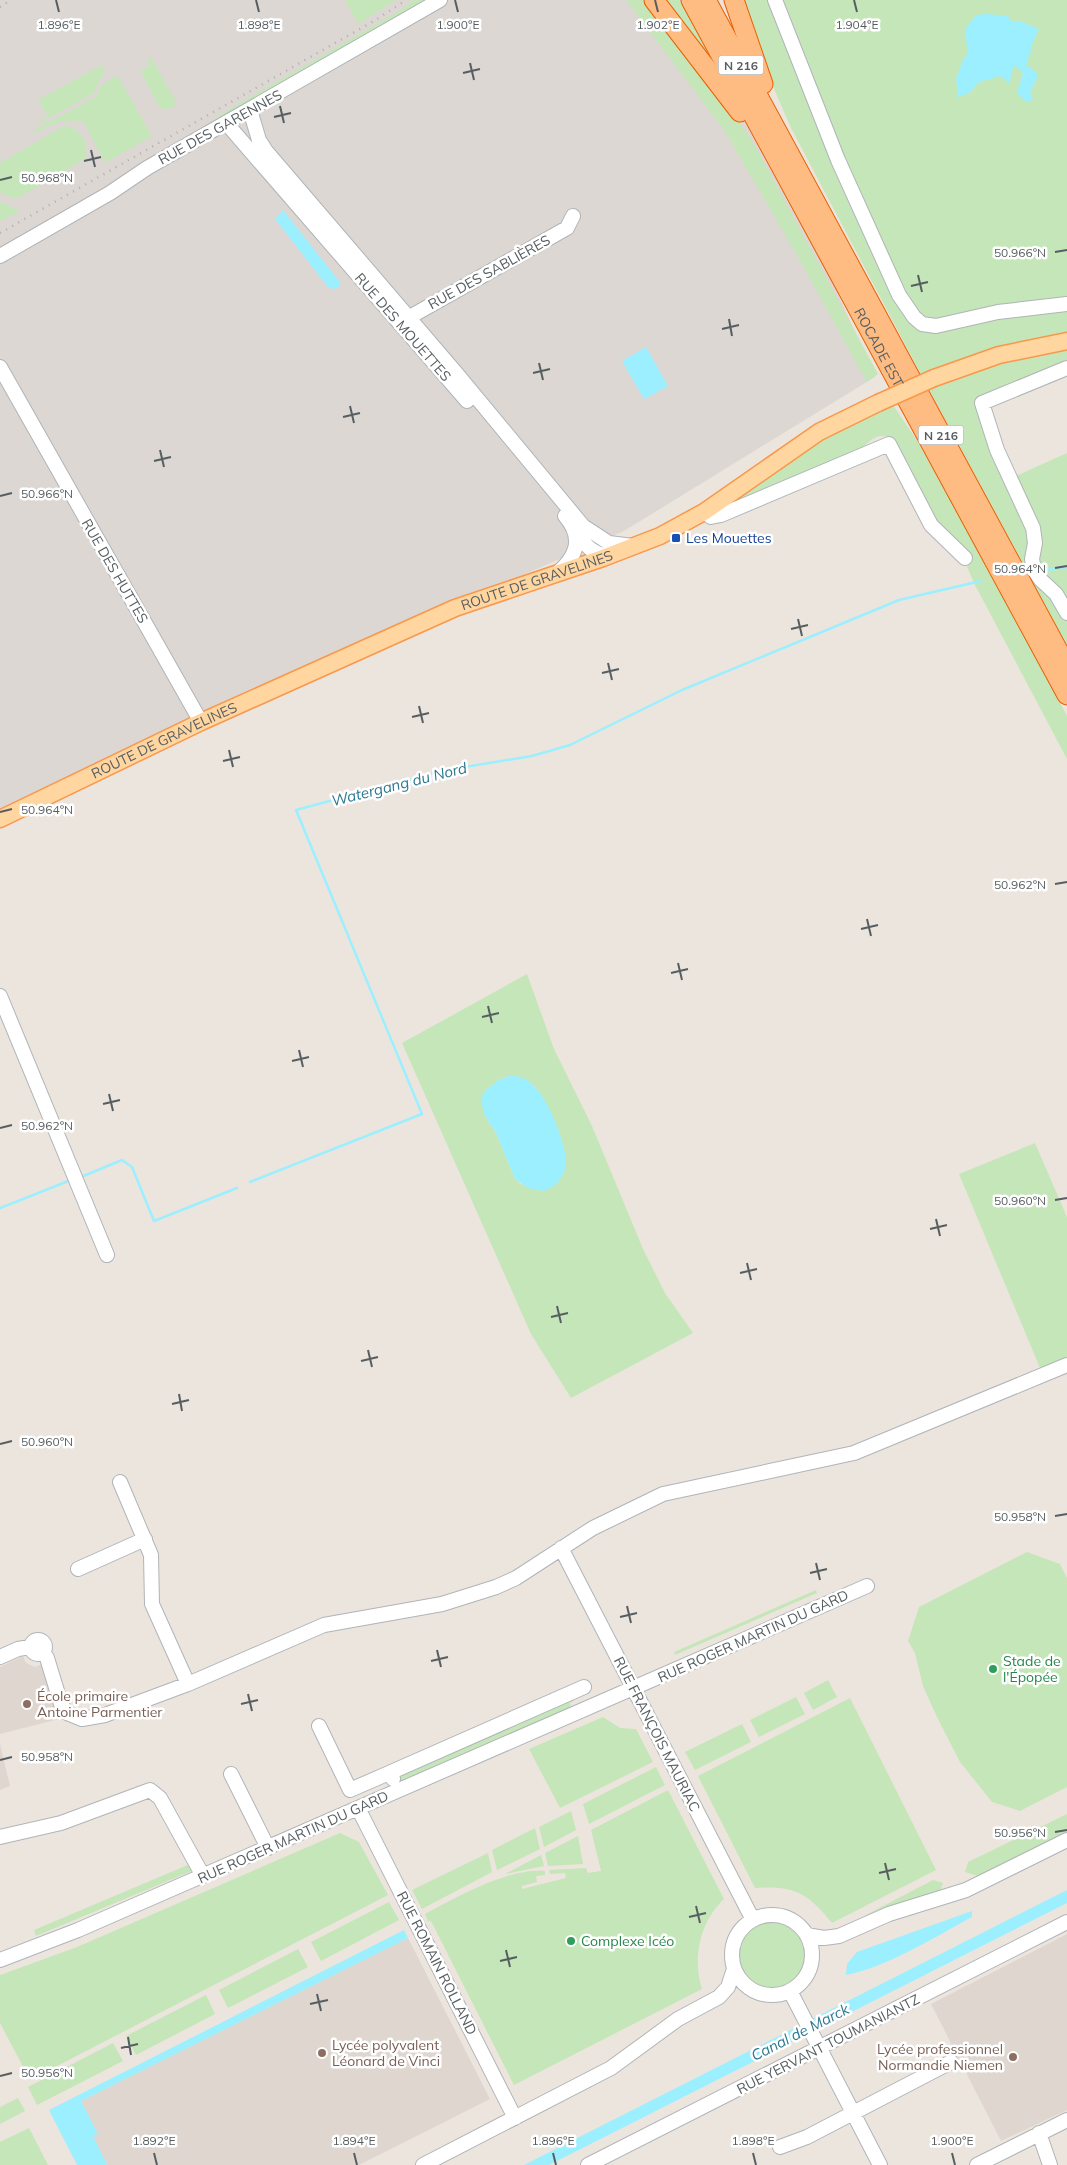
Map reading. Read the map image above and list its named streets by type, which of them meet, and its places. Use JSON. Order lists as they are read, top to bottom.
{
  "streets": {
    "highway": ["N 216", "ROCADE EST"],
    "main road": ["ROUTE DE GRAVELINES"],
    "street": [
      "RUE DES GARENNES",
      "RUE DES SABLIÈRES",
      "RUE DES MOUETTES",
      "RUE DES HUTTES",
      "RUE ROGER MARTIN DU GARD",
      "RUE FRANÇOIS MAURIAC",
      "RUE ROMAIN ROLLAND",
      "RUE YERVANT TOUMANIANTZ"
    ]
  },
  "crossings": [
    ["RUE DES GARENNES", "RUE DES MOUETTES"],
    ["RUE DES SABLIÈRES", "RUE DES MOUETTES"],
    ["RUE DES MOUETTES", "ROUTE DE GRAVELINES"],
    ["RUE DES HUTTES", "ROUTE DE GRAVELINES"],
    ["RUE ROGER MARTIN DU GARD", "RUE FRANÇOIS MAURIAC"],
    ["RUE ROGER MARTIN DU GARD", "RUE ROMAIN ROLLAND"]
  ],
  "water": ["Watergang du Nord", "Canal de Marck"],
  "places": {
    "transit": ["Les Mouettes"],
    "other": [
      "Stade de l'Épopée",
      "École primaire Antoine Parmentier",
      "Complexe Icéo",
      "Lycée polyvalent Léonard de Vinci",
      "Lycée professionnel Normandie Niemen"
    ]
  },
  "coordinates": [
    "1.896°E",
    "1.898°E",
    "1.900°E",
    "1.902°E",
    "1.904°E",
    "50.968°N",
    "50.966°N",
    "50.964°N",
    "50.962°N",
    "50.960°N",
    "50.958°N",
    "50.956°N",
    "1.892°E",
    "1.894°E"
  ]
}
